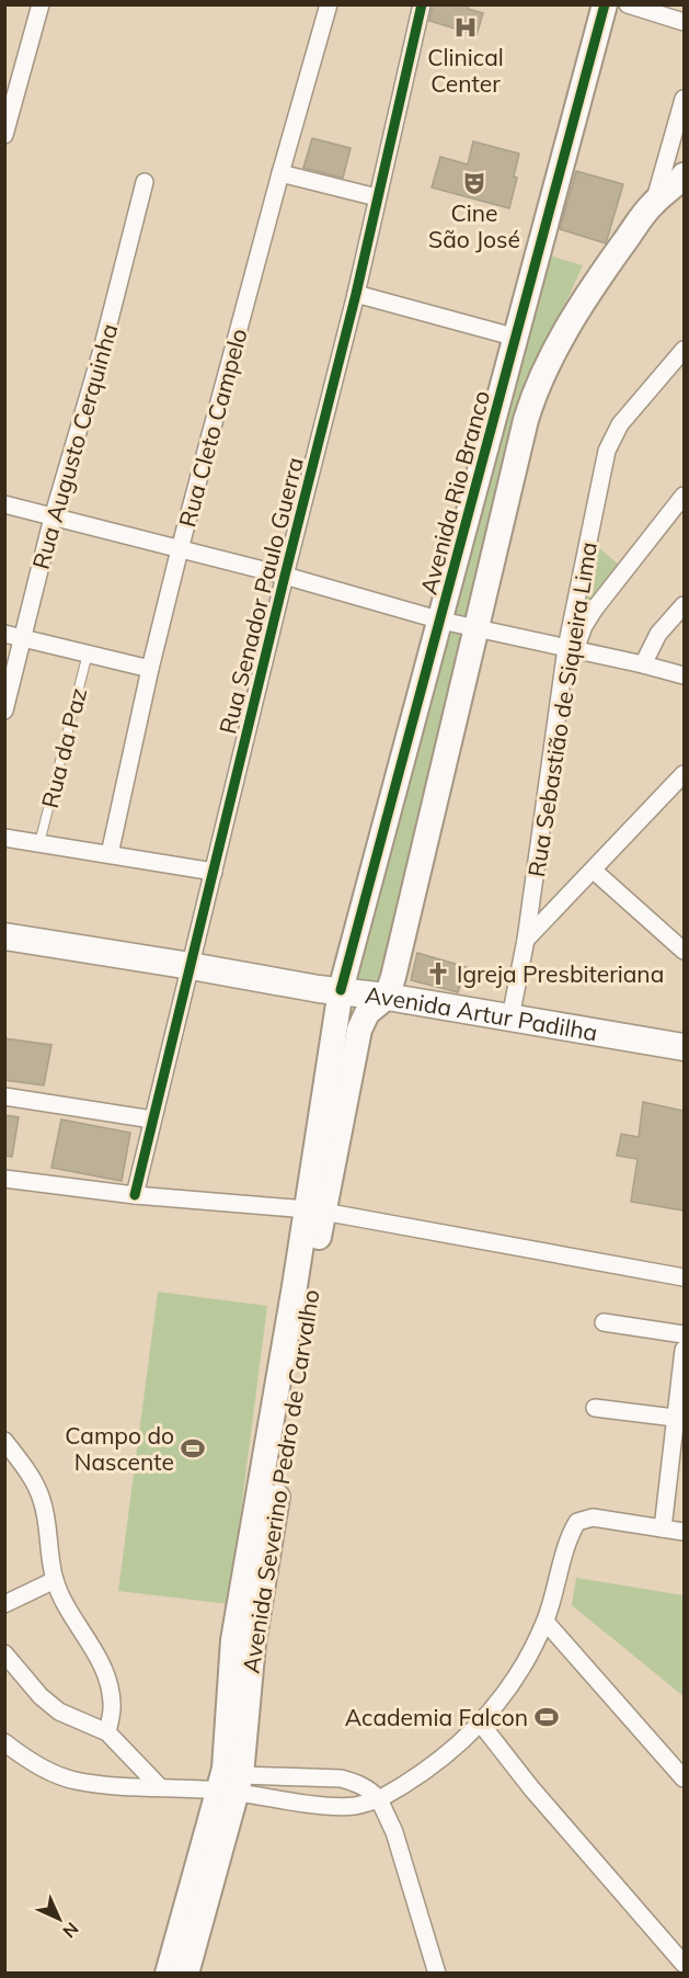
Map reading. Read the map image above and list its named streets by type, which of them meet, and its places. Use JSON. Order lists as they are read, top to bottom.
{
  "streets": {
    "main road": ["Avenida Artur Padilha"],
    "street": [
      "Rua Cleto Campelo",
      "Rua Augusto Cerquinha",
      "Avenida Rio Branco",
      "Rua Senador Paulo Guerra",
      "Rua Sebastião de Siqueira Lima",
      "Avenida Severino Pedro de Carvalho"
    ],
    "lane": ["Rua da Paz"]
  },
  "crossings": [
    ["Avenida Rio Branco", "Avenida Artur Padilha"],
    ["Avenida Rio Branco", "Avenida Severino Pedro de Carvalho"],
    ["Rua Senador Paulo Guerra", "Avenida Artur Padilha"],
    ["Rua Sebastião de Siqueira Lima", "Avenida Artur Padilha"],
    ["Avenida Artur Padilha", "Avenida Severino Pedro de Carvalho"]
  ],
  "places": {
    "hospital": ["Clinical Center"],
    "theatre": ["Cine São José"],
    "church": ["Igreja Presbiteriana"],
    "sports": ["Campo do Nascente", "Academia Falcon"]
  },
  "north": "bottom right"
}
